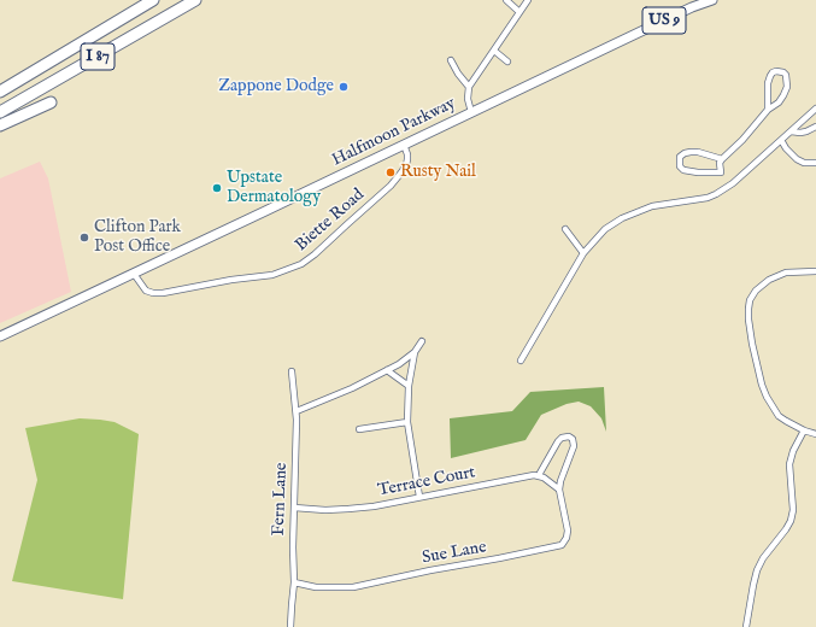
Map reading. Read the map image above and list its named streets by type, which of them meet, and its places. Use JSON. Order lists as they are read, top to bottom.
{
  "streets": {
    "highway": ["I 87"],
    "main road": ["US 9", "Halfmoon Parkway"],
    "street": [
      "Biette Road",
      "Terrace Court",
      "Fern Lane",
      "Sue Lane"
    ]
  },
  "crossings": [
    ["Halfmoon Parkway", "Biette Road"],
    ["Terrace Court", "Fern Lane"],
    ["Fern Lane", "Sue Lane"]
  ],
  "places": [
    "Zappone Dodge",
    "Rusty Nail",
    "Upstate Dermatology",
    "Clifton Park Post Office"
  ]
}
